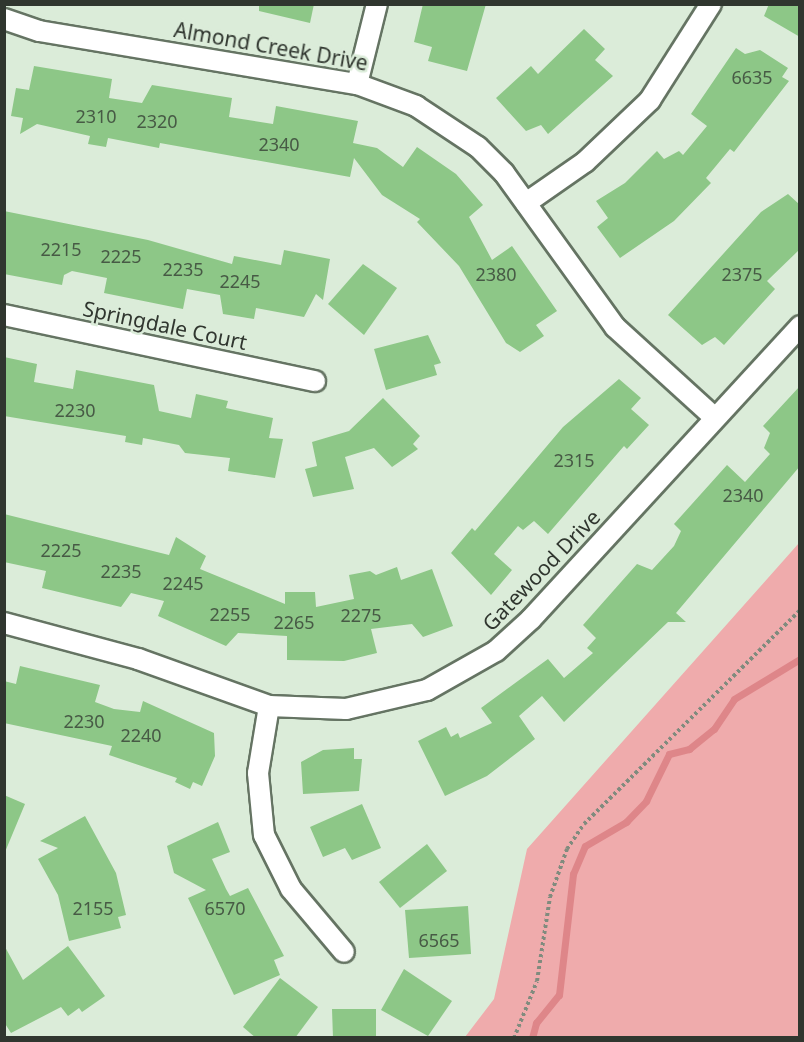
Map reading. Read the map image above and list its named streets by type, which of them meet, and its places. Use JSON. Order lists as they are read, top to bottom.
{
  "streets": {
    "street": ["Almond Creek Drive", "Springdale Court", "Gatewood Drive"]
  },
  "crossings": [
    ["Almond Creek Drive", "Gatewood Drive"]
  ],
  "house_numbers": [
    "6635",
    "2310",
    "2320",
    "2340",
    "2215",
    "2225",
    "2235",
    "2380",
    "2375",
    "2245",
    "2230",
    "2315",
    "2340",
    "2225",
    "2235",
    "2245",
    "2255",
    "2275",
    "2265",
    "2230",
    "2240",
    "2155",
    "6570",
    "6565"
  ]
}
